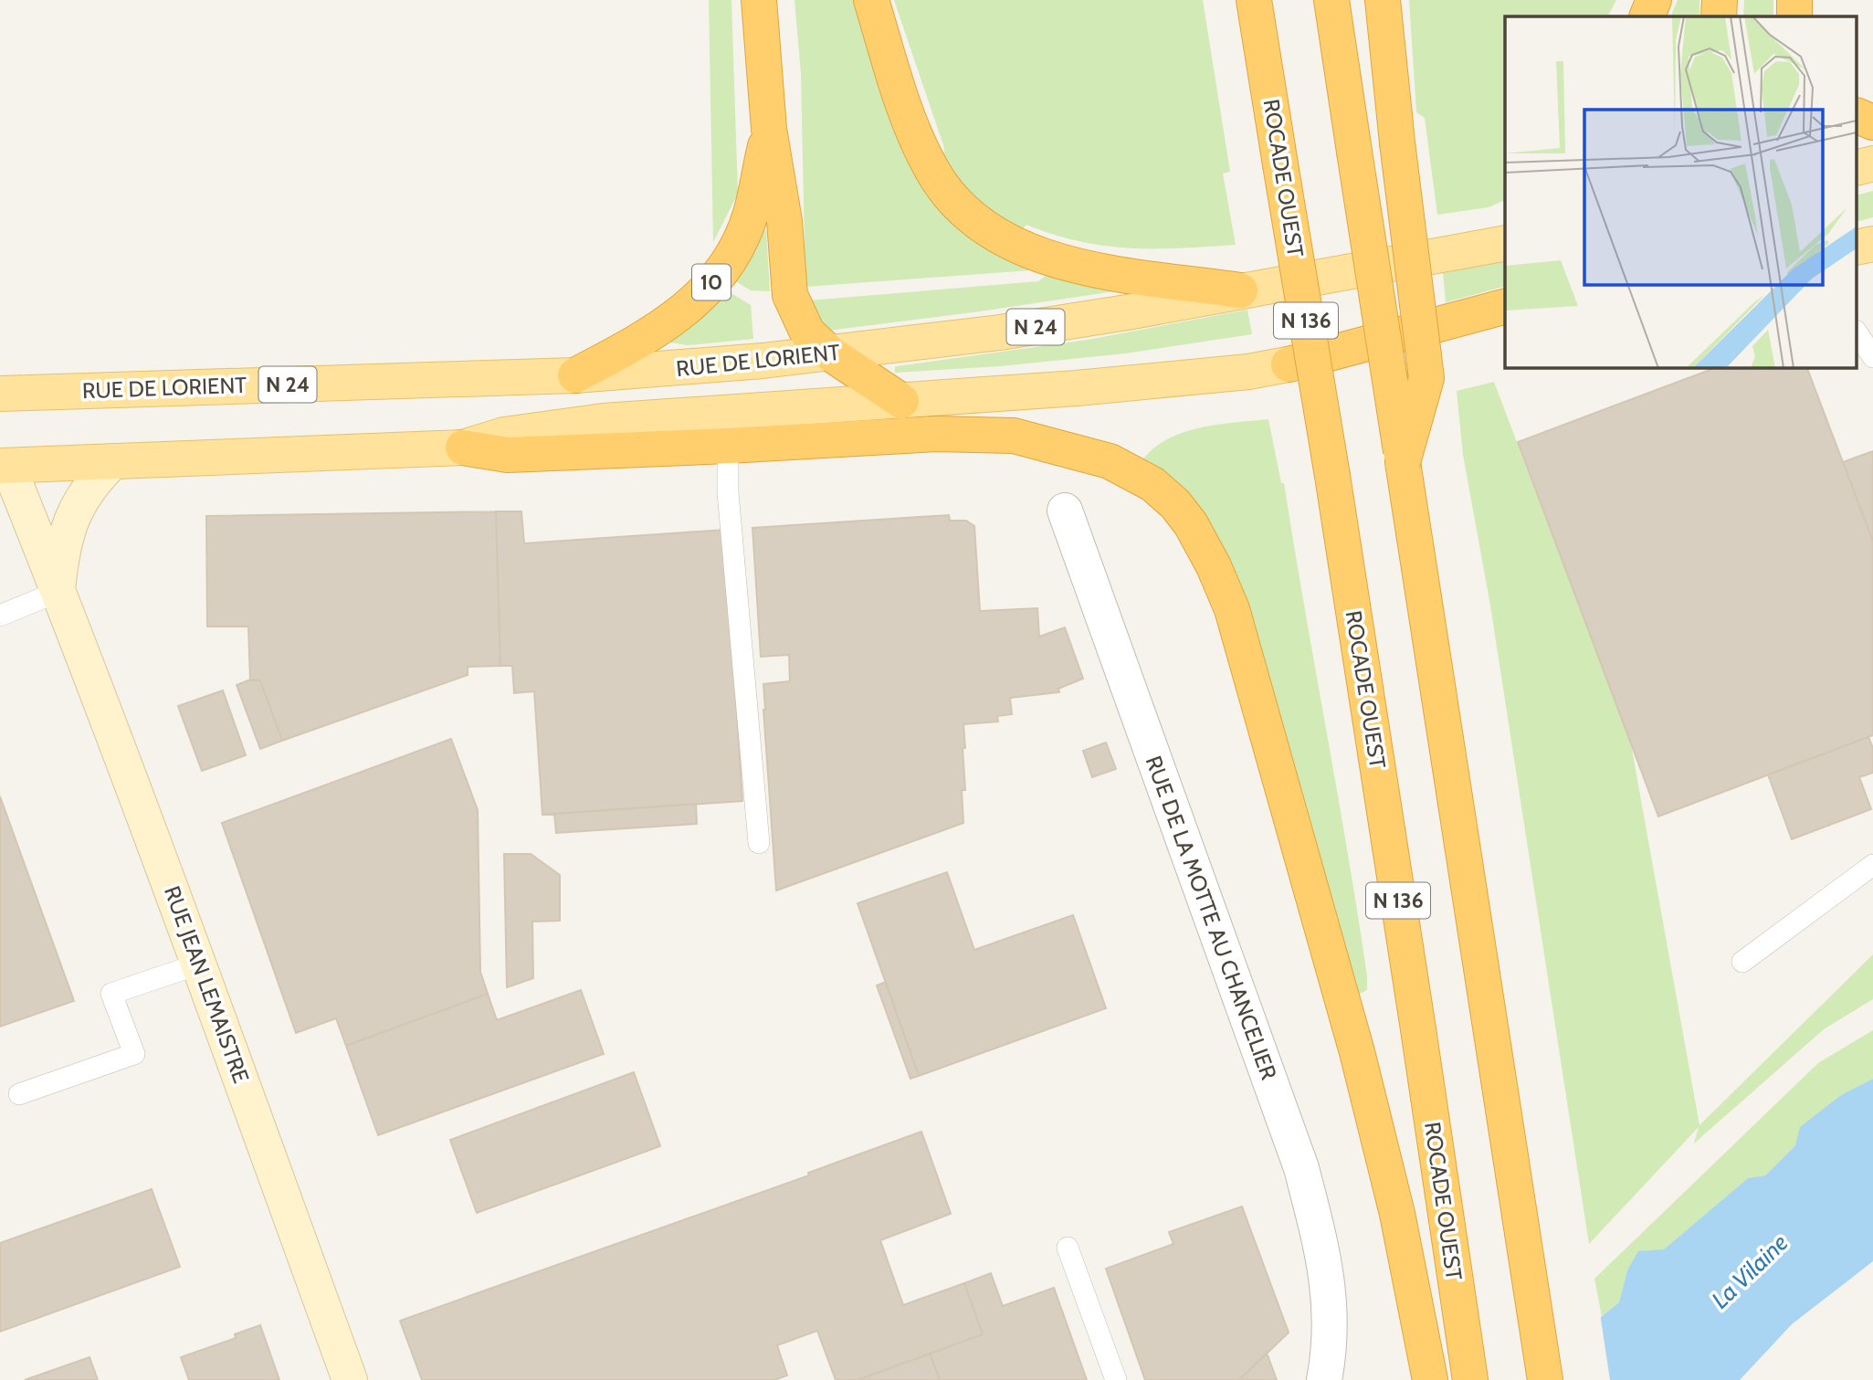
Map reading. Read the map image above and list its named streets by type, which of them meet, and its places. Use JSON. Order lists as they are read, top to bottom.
{
  "streets": {
    "highway": ["ROCADE OUEST", "10", "N 136"],
    "main road": ["N 24", "RUE DE LORIENT"],
    "street": ["RUE DE LA MOTTE AU CHANCELIER", "RUE JEAN LEMAISTRE"]
  },
  "crossings": [
    ["10", "RUE DE LORIENT"]
  ],
  "water": ["La Vilaine"]
}
